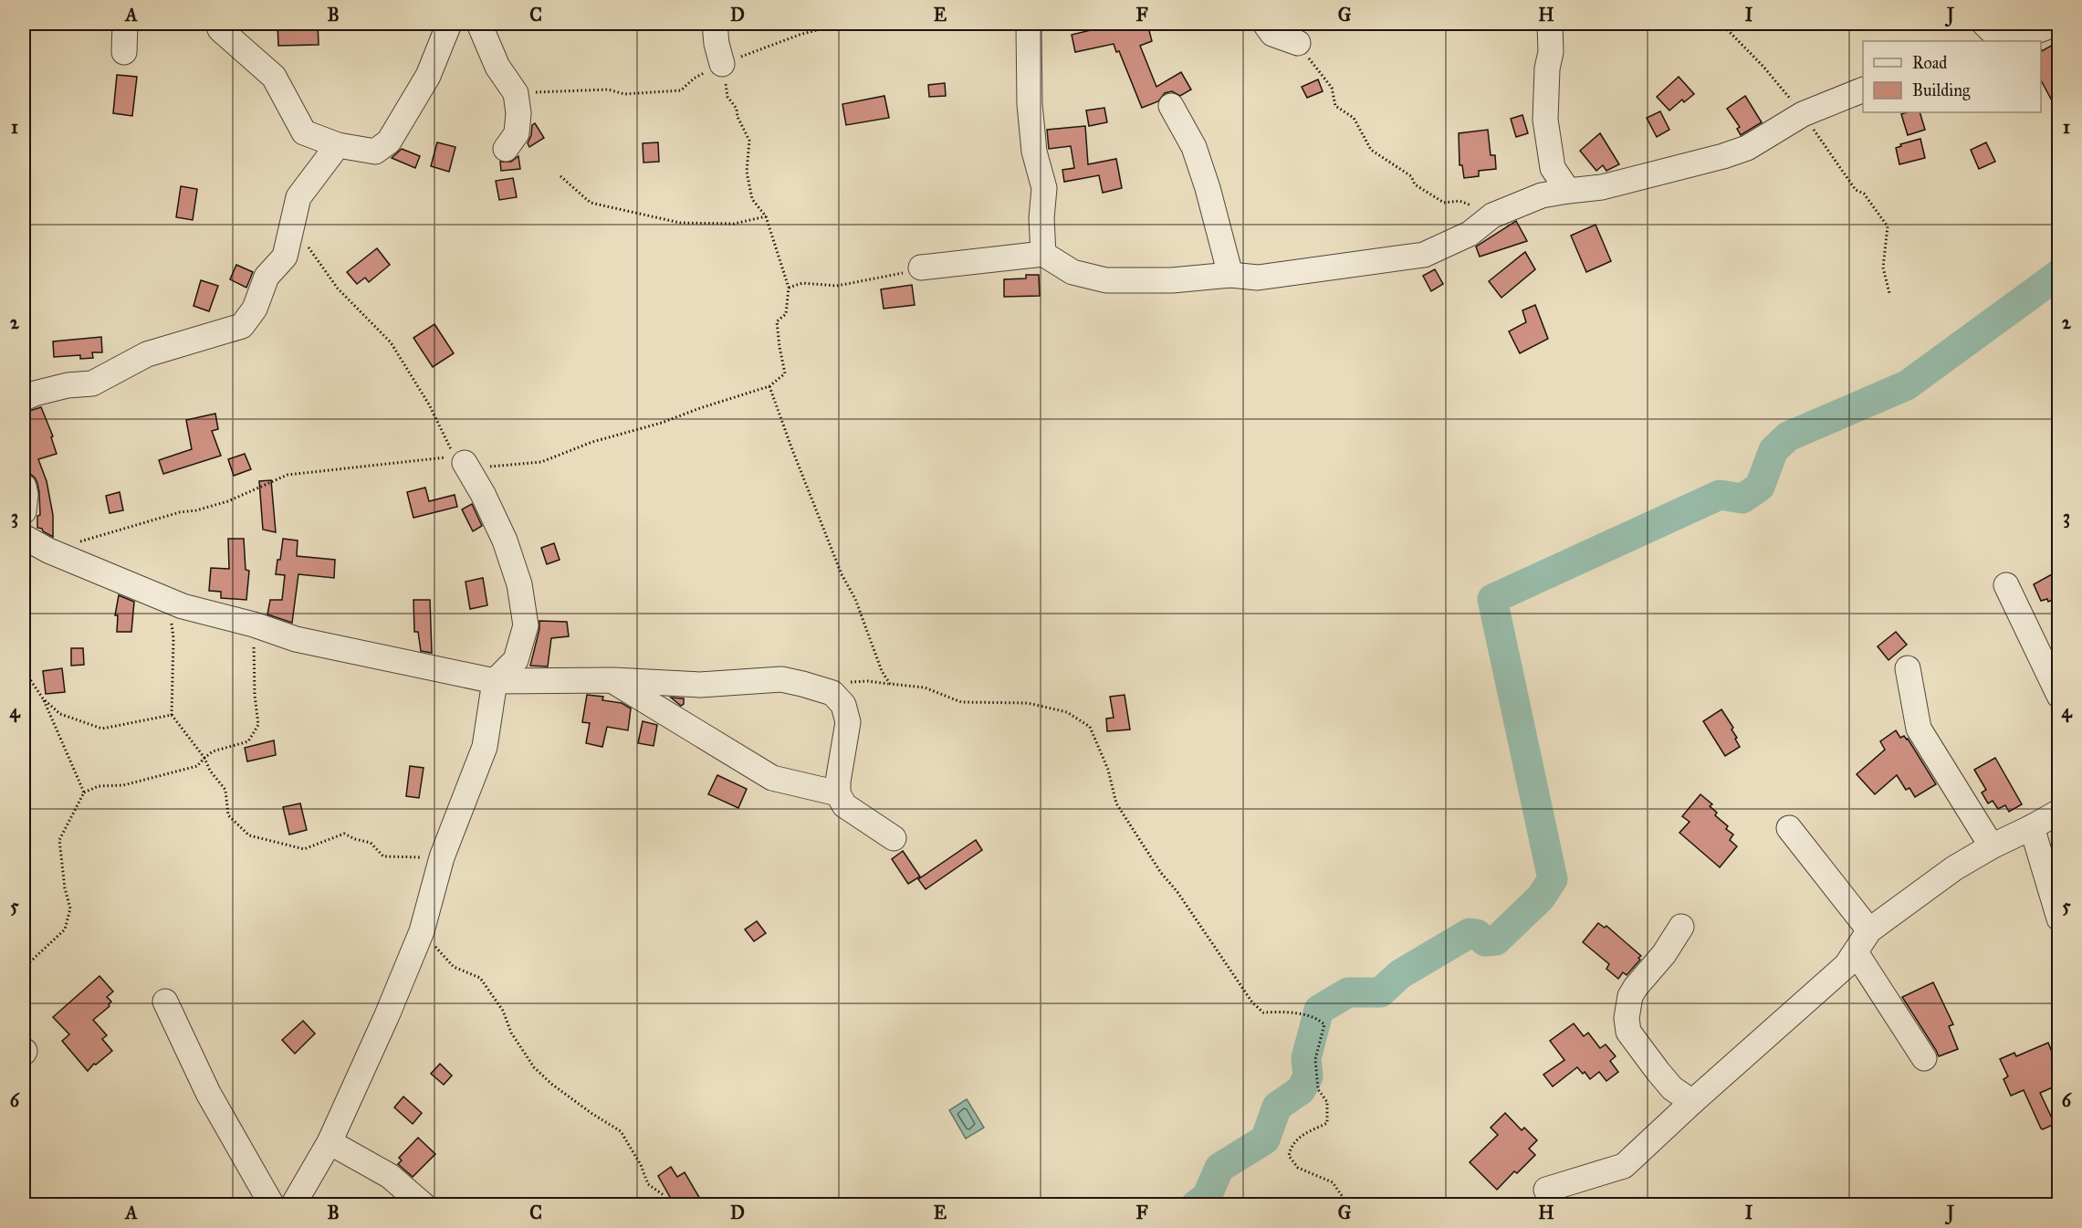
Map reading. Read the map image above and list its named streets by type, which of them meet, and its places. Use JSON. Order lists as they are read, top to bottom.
{
  "legend": ["Road", "Building"],
  "grid": {
    "columns": [
      "A",
      "B",
      "C",
      "D",
      "E",
      "F",
      "G",
      "H",
      "I",
      "J"
    ],
    "rows": [
      "1",
      "2",
      "3",
      "4",
      "5",
      "6"
    ]
  }
}
